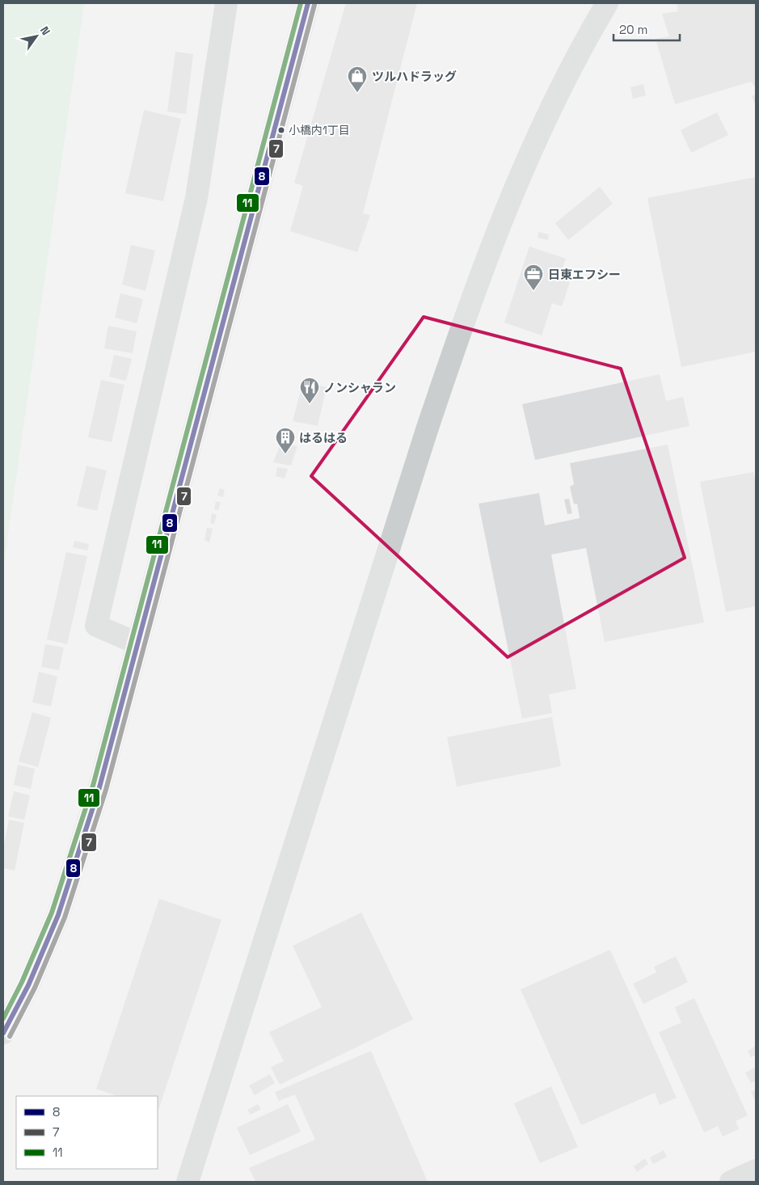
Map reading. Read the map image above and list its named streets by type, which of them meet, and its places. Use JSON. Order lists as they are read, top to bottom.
{
  "places": {
    "shop": ["ツルハドラッグ"],
    "other": ["小橋内1丁目"],
    "office": ["日東エフシー"],
    "restaurant": ["ノンシャラン"],
    "building": ["はるはる"]
  },
  "lines": ["transit line 8", "transit line 11", "transit line 7"],
  "legend": ["8", "7", "11"],
  "scale_bar": "20 m",
  "north": "top right"
}
